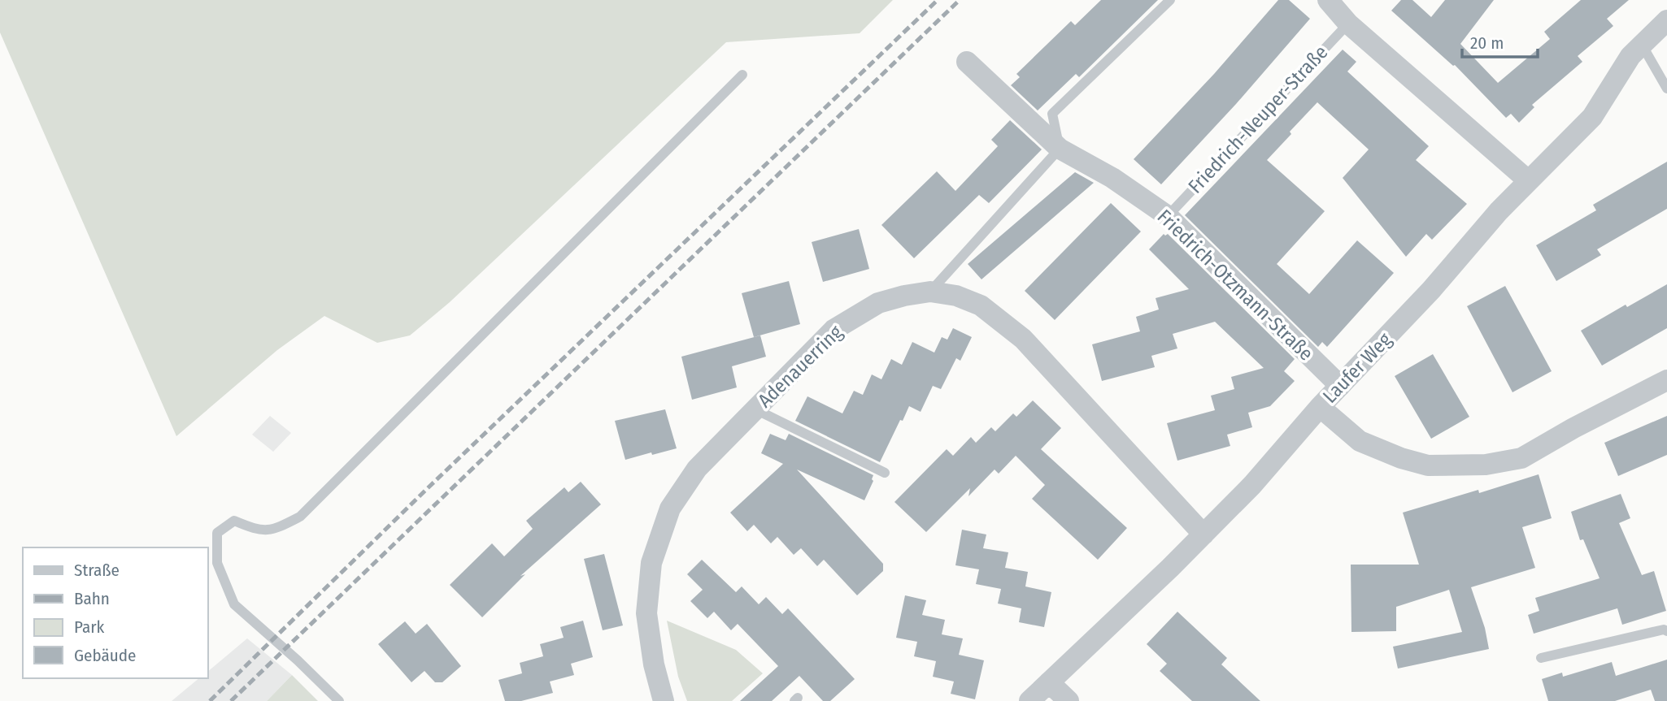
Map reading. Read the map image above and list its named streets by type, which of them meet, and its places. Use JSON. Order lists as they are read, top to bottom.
{
  "streets": {
    "street": ["Friedrich-Otzmann-Straße", "Adenauerring", "Laufer Weg"],
    "lane": ["Friedrich-Neuper-Straße"]
  },
  "crossings": [
    ["Friedrich-Neuper-Straße", "Friedrich-Otzmann-Straße"],
    ["Friedrich-Otzmann-Straße", "Laufer Weg"],
    ["Adenauerring", "Laufer Weg"]
  ],
  "legend": [
    "Straße",
    "Bahn",
    "Park",
    "Gebäude"
  ],
  "scale_bar": "20 m"
}
